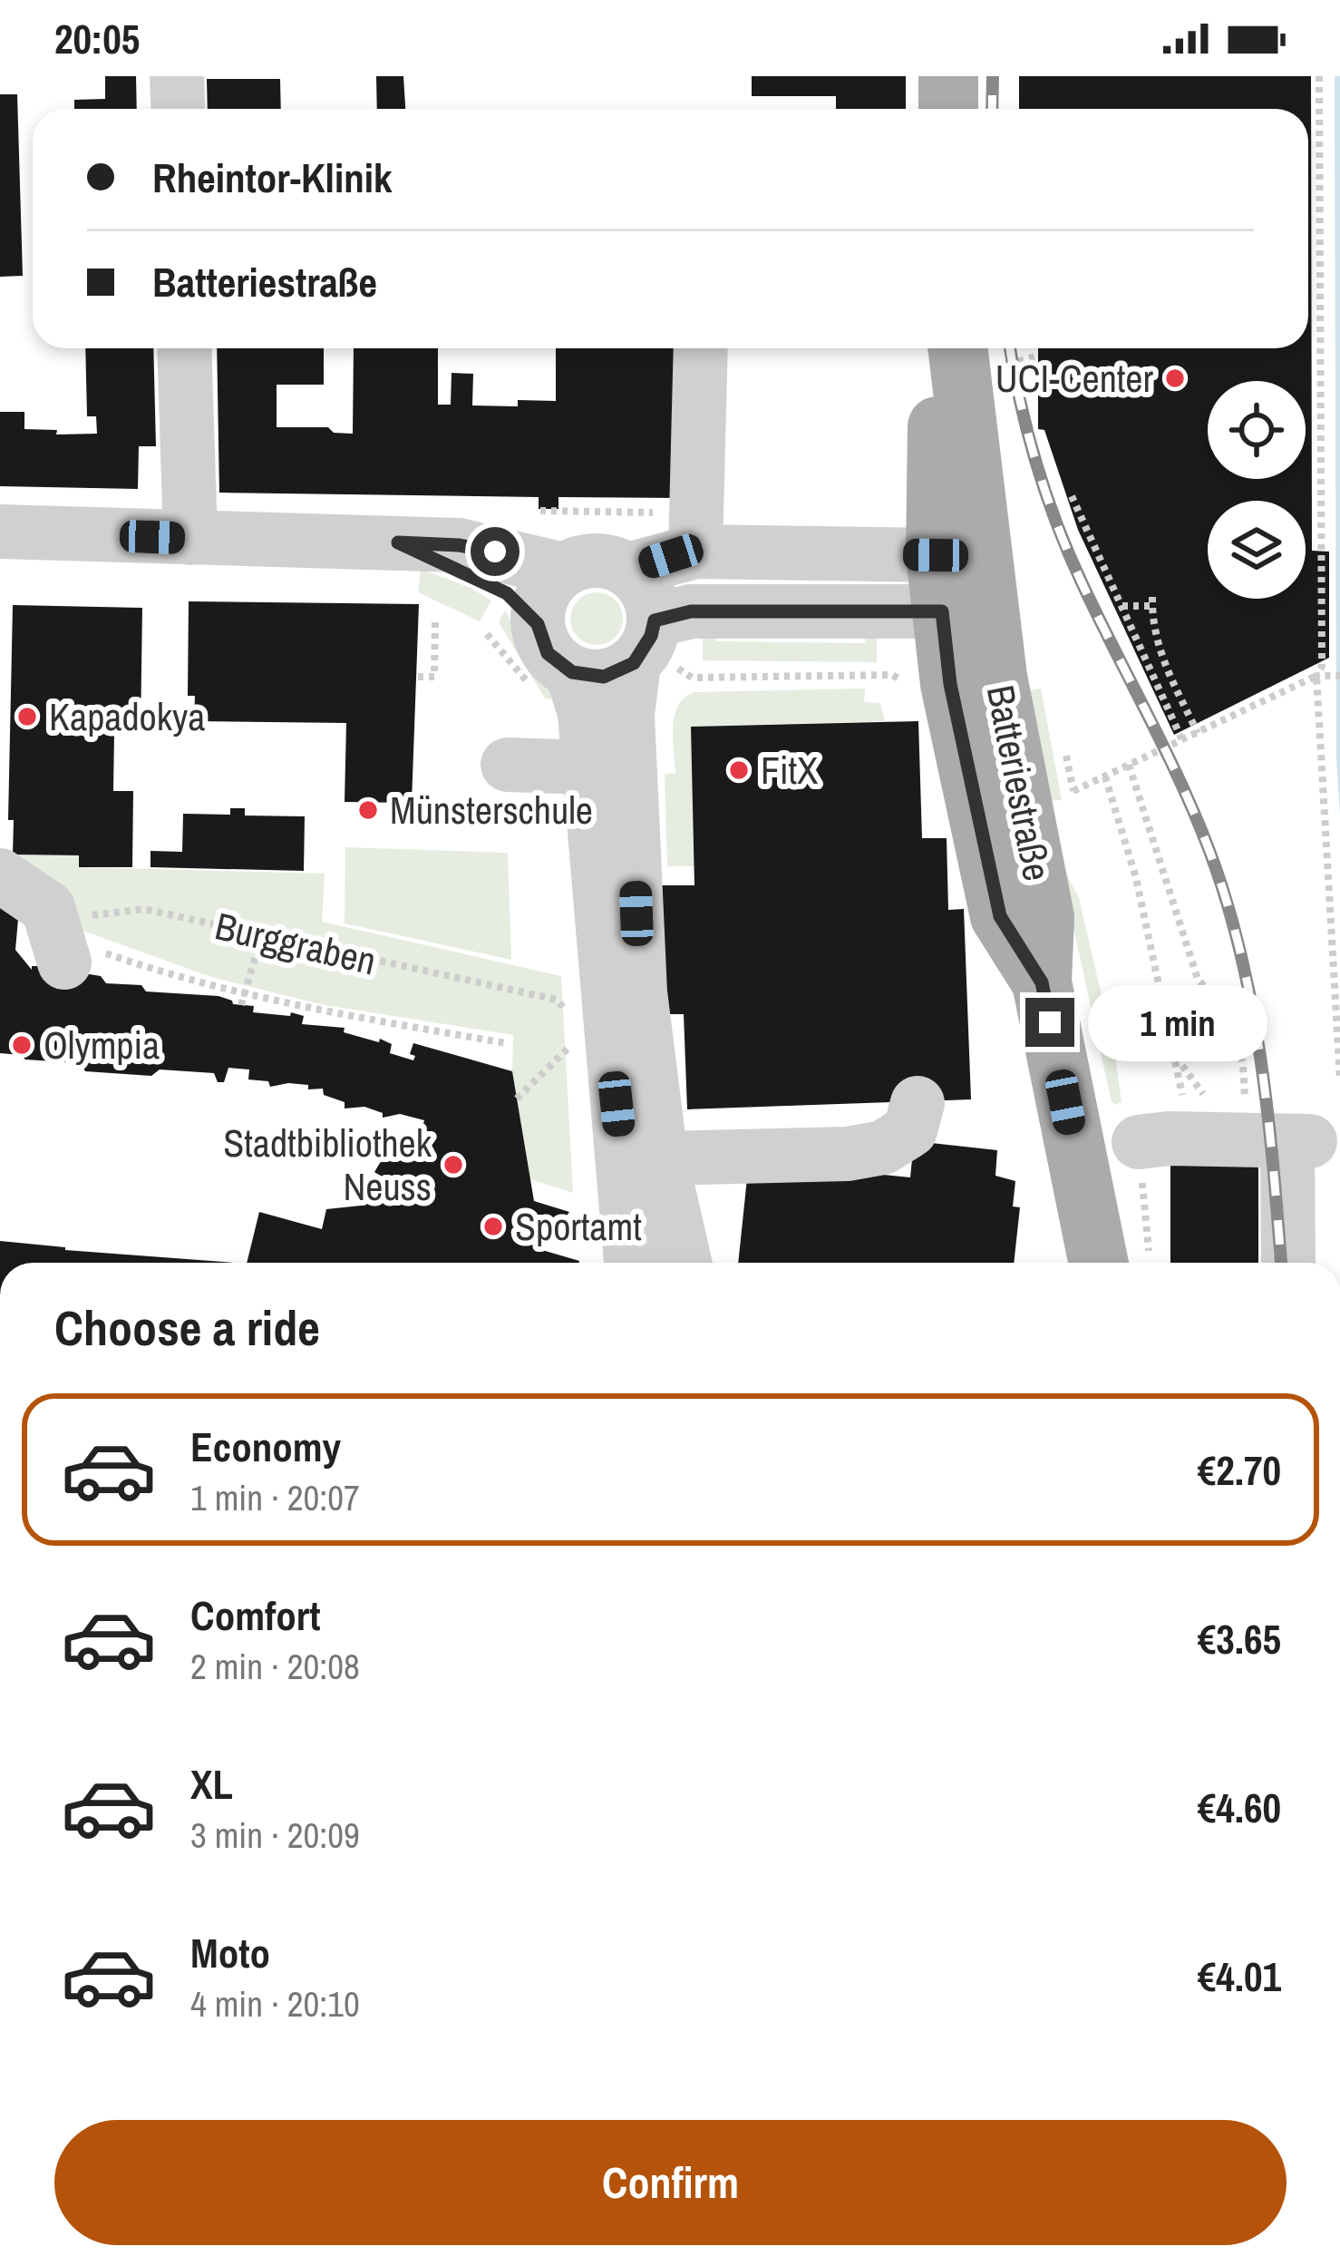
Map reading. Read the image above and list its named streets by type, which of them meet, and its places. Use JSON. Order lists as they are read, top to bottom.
{
  "streets": {
    "main road": ["Batteriestraße"],
    "path": ["Burggraben"]
  },
  "places": [
    "UCI-Center",
    "Kapadokya",
    "FitX",
    "Münsterschule",
    "Olympia",
    "Stadtbibliothek Neuss",
    "Sportamt"
  ],
  "page": {
    "status": "20:05",
    "banner": ["Rheintor-Klinik", "Batteriestraße"],
    "bubble": "1 min",
    "heading": "Choose a ride",
    "list": [
      {
        "name": "Economy",
        "note": "1 min · 20:07",
        "value": "€2.70"
      },
      {
        "name": "Comfort",
        "note": "2 min · 20:08",
        "value": "€3.65"
      },
      {
        "name": "XL",
        "note": "3 min · 20:09",
        "value": "€4.60"
      },
      {
        "name": "Moto",
        "note": "4 min · 20:10",
        "value": "€4.01"
      }
    ],
    "buttons": "Confirm"
  }
}
